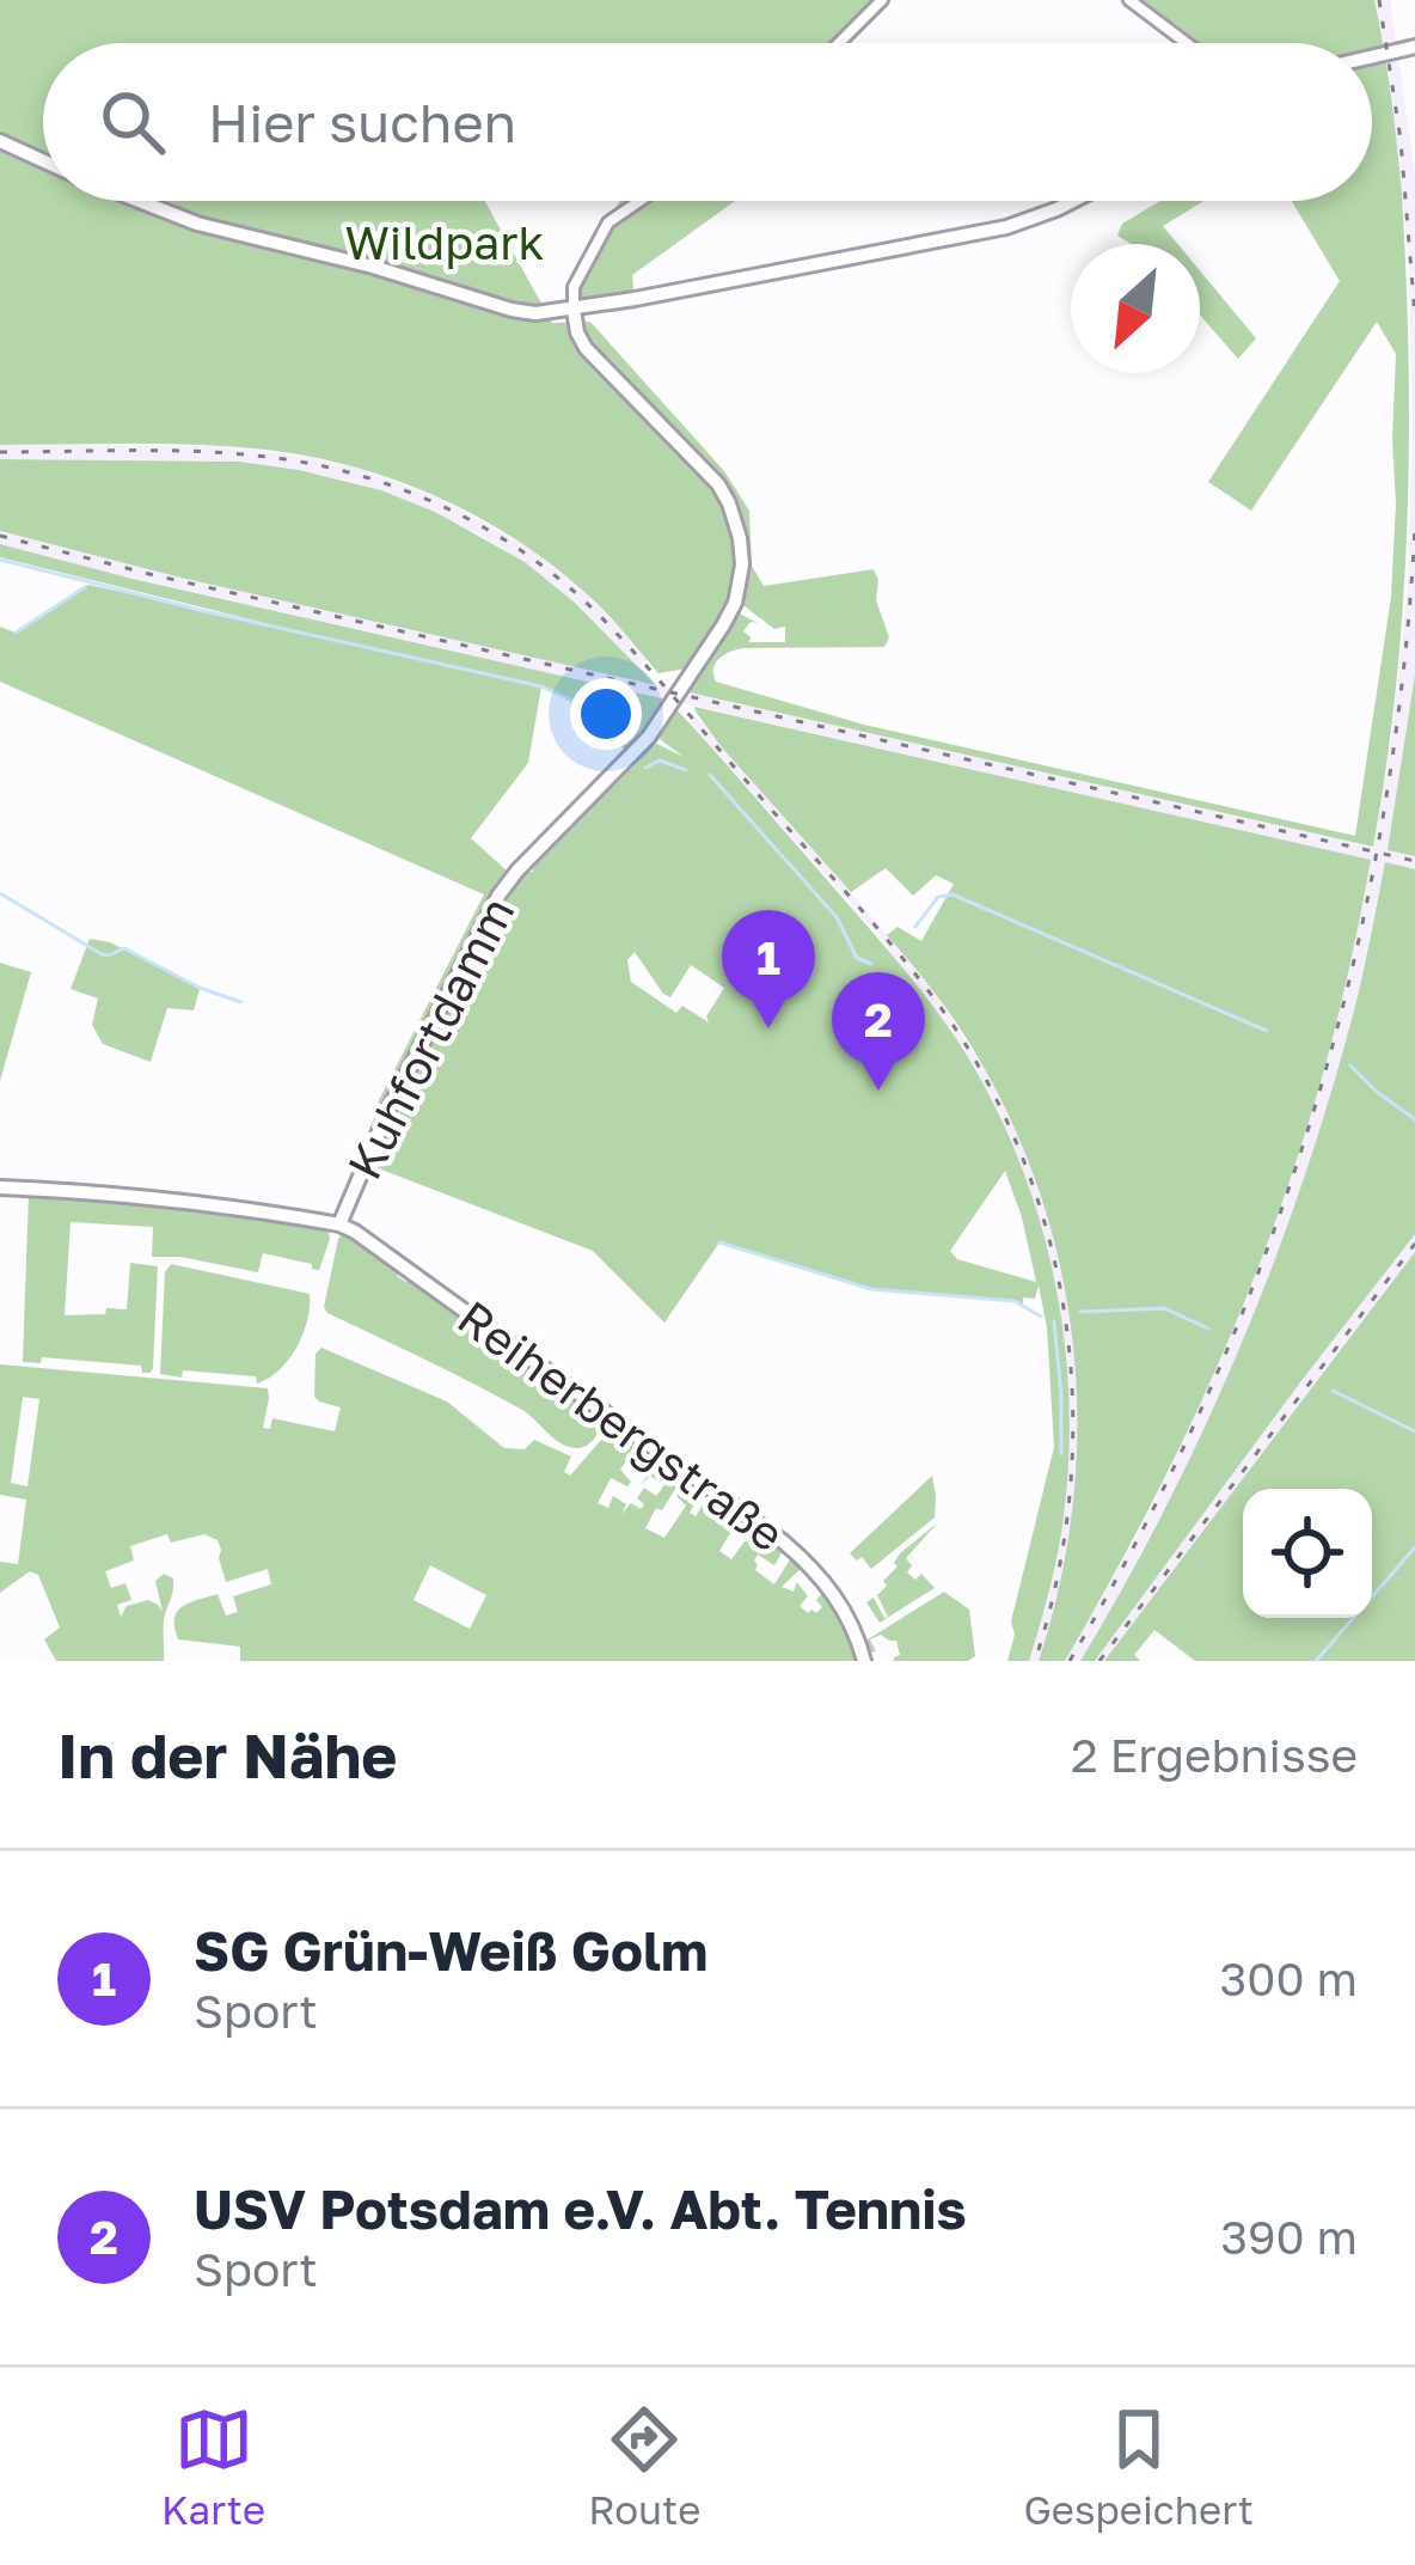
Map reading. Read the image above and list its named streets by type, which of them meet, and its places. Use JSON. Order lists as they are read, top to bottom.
{
  "streets": {
    "street": ["Kuhfortdamm", "Reiherbergstraße"]
  },
  "crossings": [
    ["Kuhfortdamm", "Reiherbergstraße"]
  ],
  "parks": ["Wildpark"],
  "north": "bottom left",
  "page": {
    "search": "Hier suchen",
    "pins": ["1", "2"],
    "heading": ["In der Nähe", "2 Ergebnisse"],
    "list": [
      {
        "mark": "1",
        "name": "SG Grün-Weiß Golm",
        "note": "Sport",
        "value": "300 m"
      },
      {
        "mark": "2",
        "name": "USV Potsdam e.V. Abt. Tennis",
        "note": "Sport",
        "value": "390 m"
      }
    ],
    "nav": ["Karte", "Route", "Gespeichert"]
  }
}
